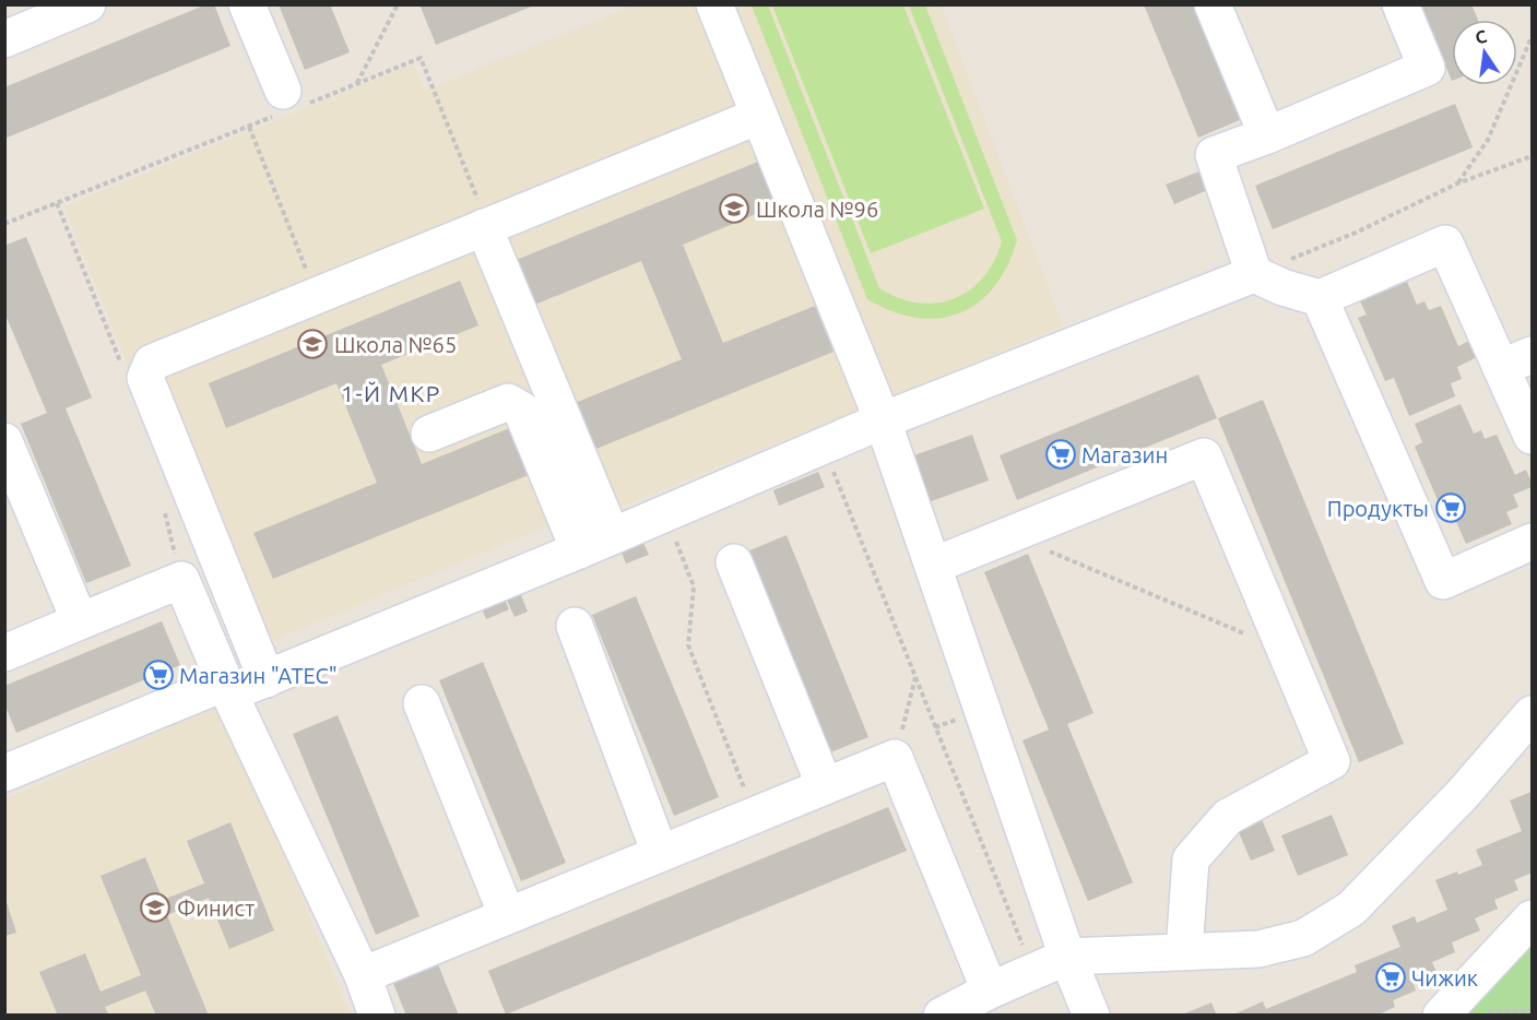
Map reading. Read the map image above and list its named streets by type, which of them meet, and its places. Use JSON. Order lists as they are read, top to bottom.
{
  "districts": ["1-Й МКР"],
  "places": {
    "school or university": ["Школа №96", "Школа №65", "Финист"],
    "supermarket": [
      "Магазин",
      "Продукты",
      "Магазин \"АТЕС\"",
      "Чижик"
    ]
  },
  "north": "top"
}
